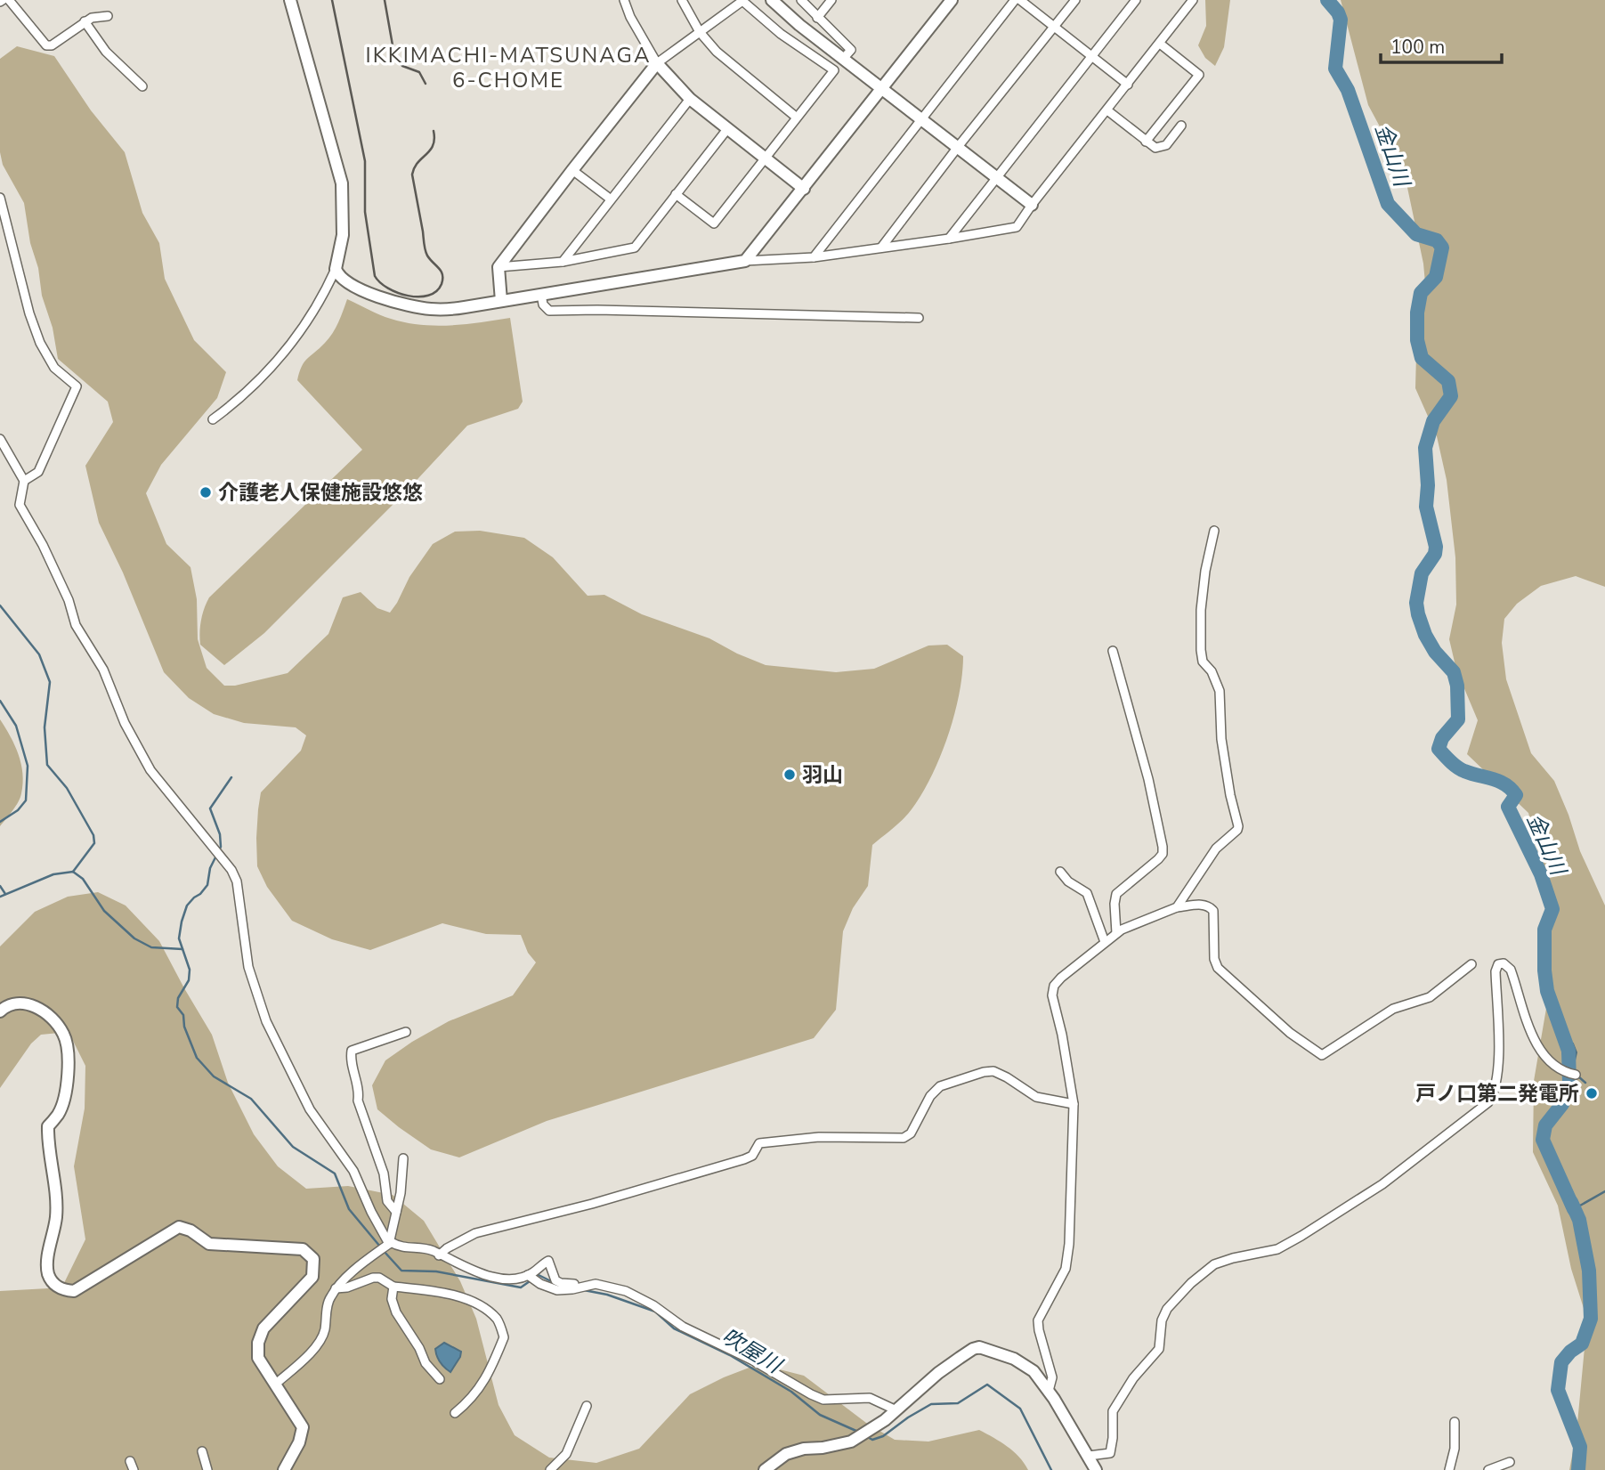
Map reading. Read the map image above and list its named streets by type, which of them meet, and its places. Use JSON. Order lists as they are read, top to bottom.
{
  "districts": ["IKKIMACHI-MATSUNAGA 6-CHOME"],
  "water": ["金山川", "吹屋川"],
  "places": ["介護老人保健施設悠悠", "羽山", "戸ノ口第二発電所"],
  "scale_bar": "100 m"
}
